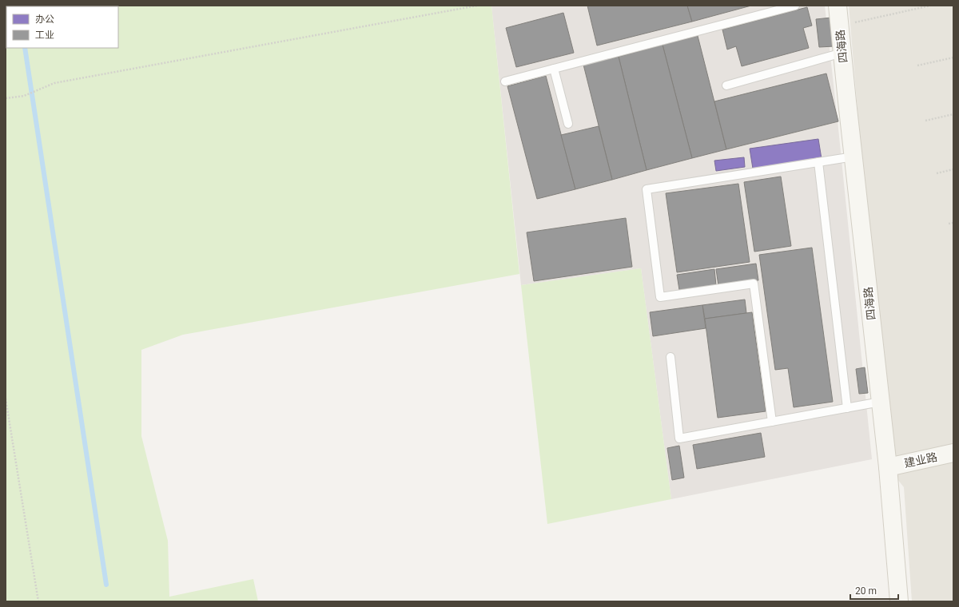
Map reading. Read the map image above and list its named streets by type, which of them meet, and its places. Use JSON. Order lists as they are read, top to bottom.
{
  "streets": {
    "street": ["四海路", "建业路"]
  },
  "crossings": [
    ["四海路", "建业路"]
  ],
  "legend": ["办公", "工业"],
  "scale_bar": "20 m"
}
